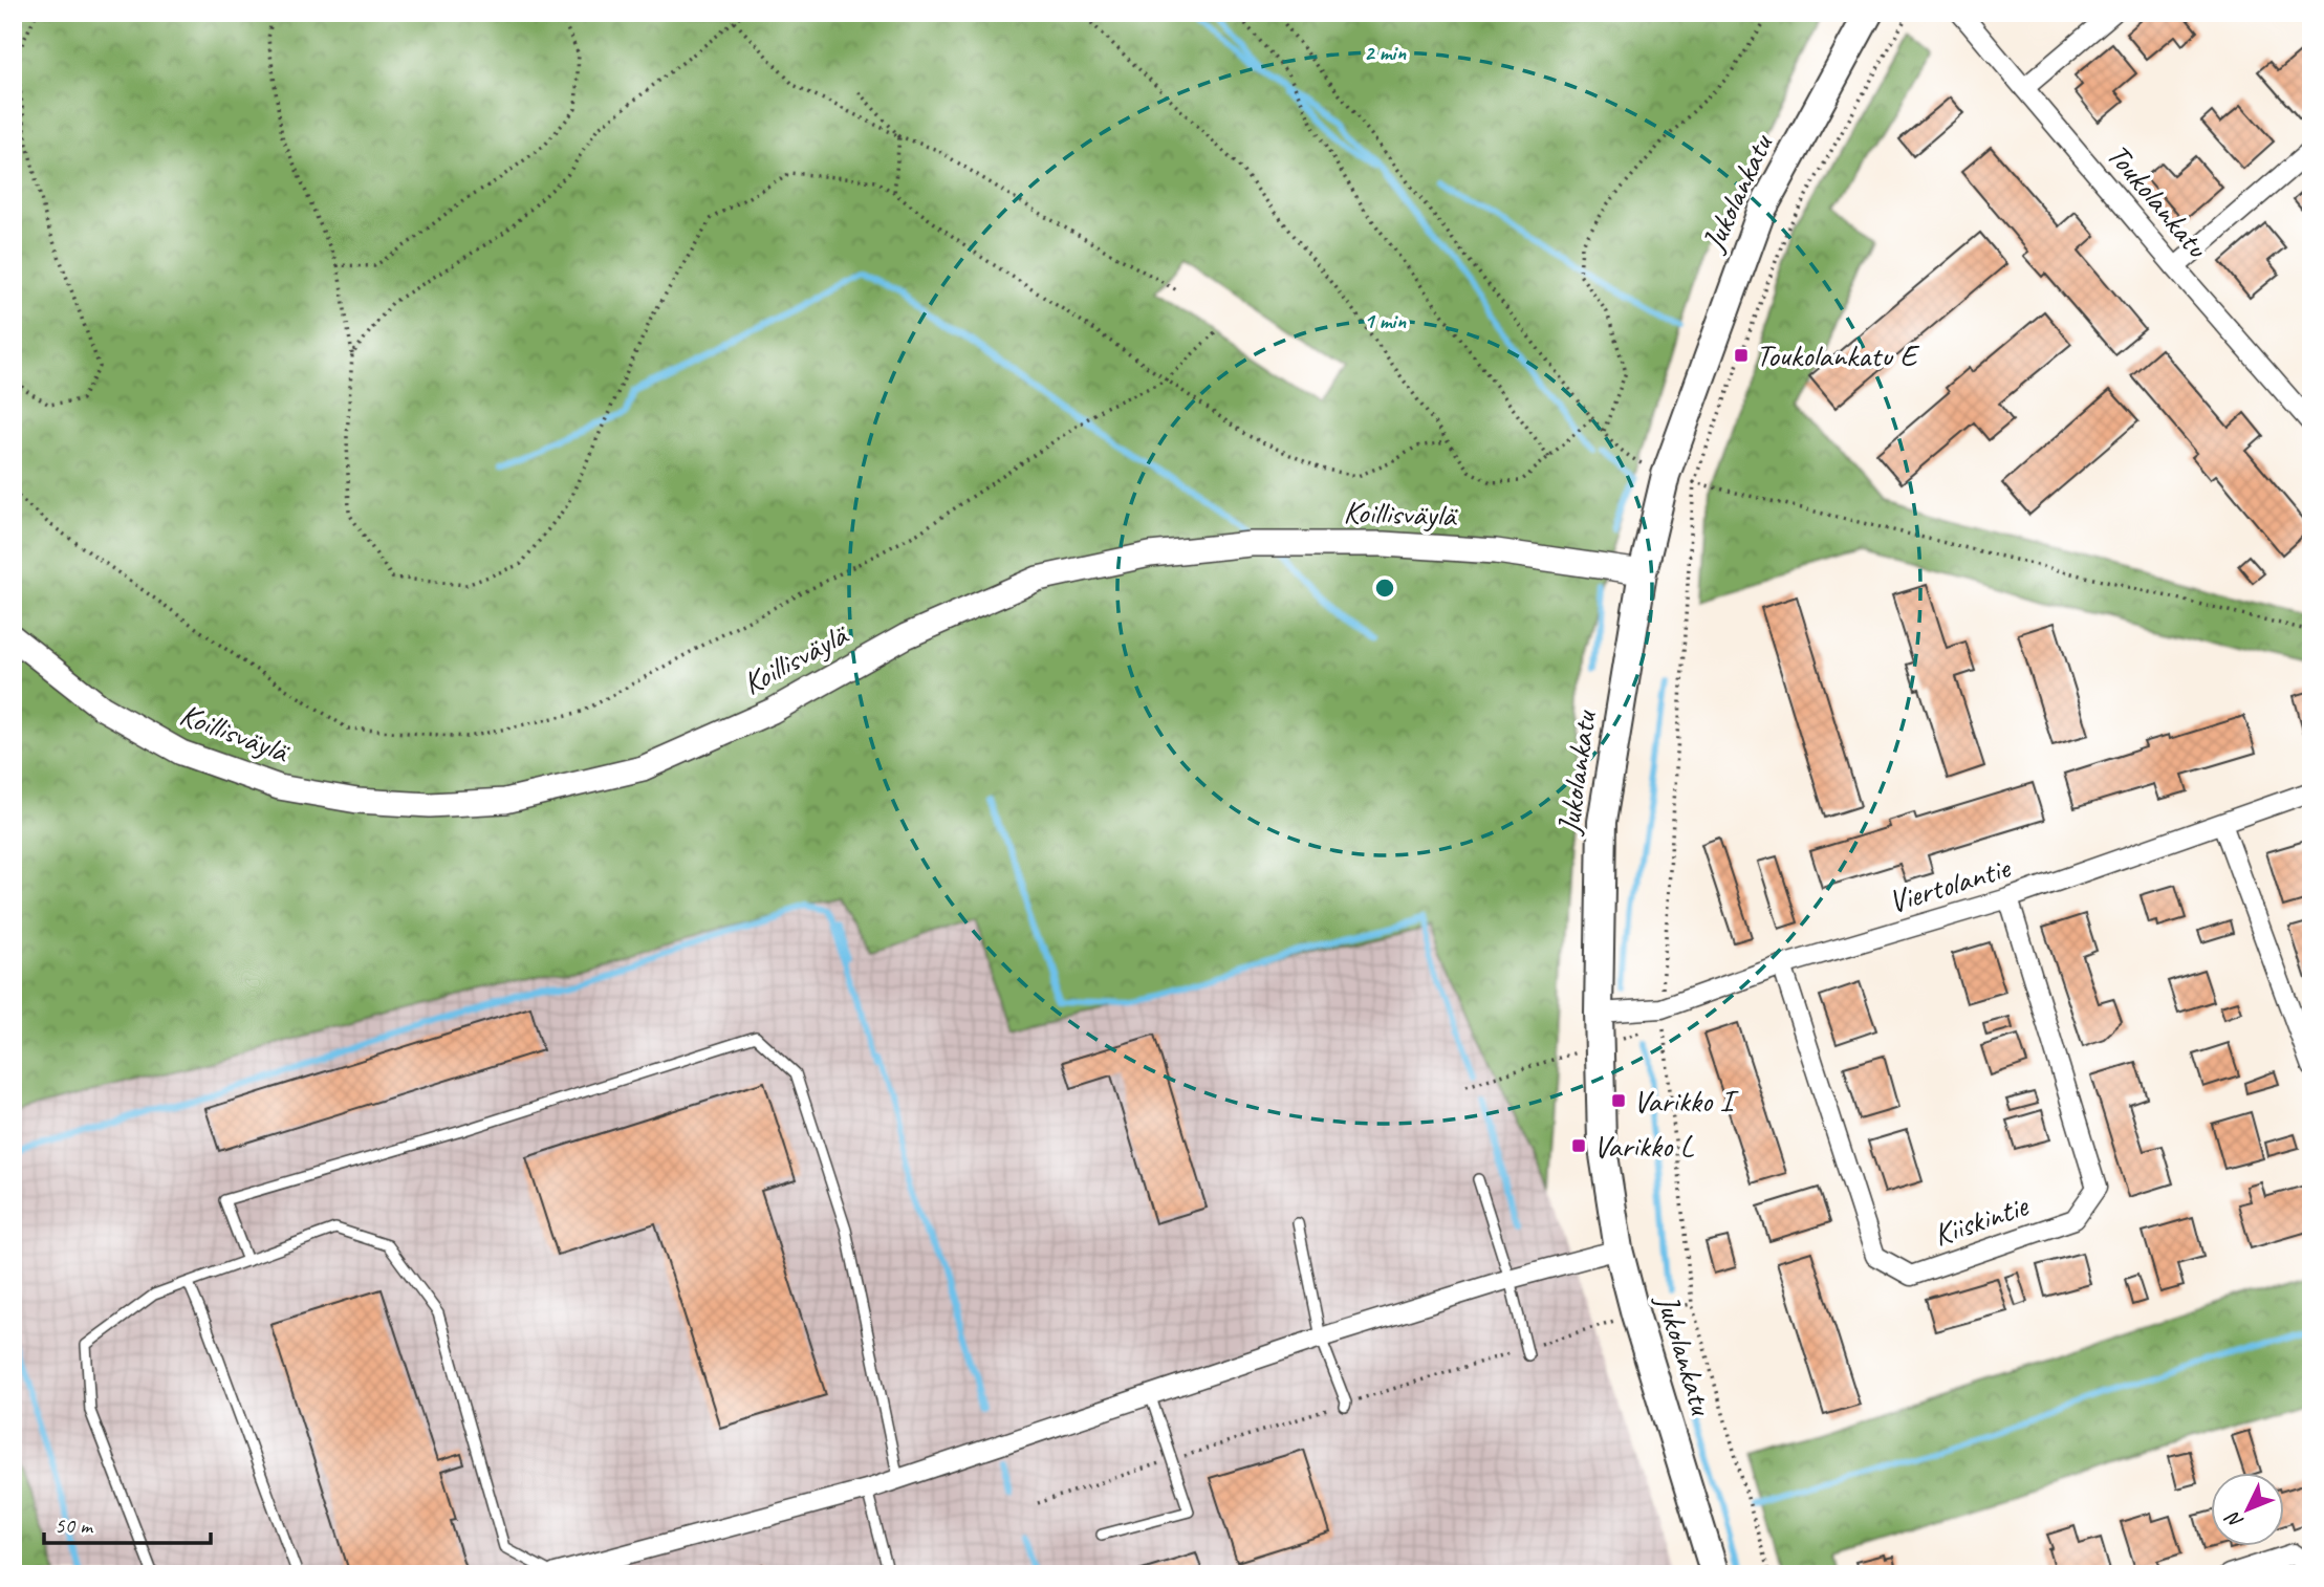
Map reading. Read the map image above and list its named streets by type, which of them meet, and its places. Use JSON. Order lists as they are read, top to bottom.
{
  "streets": {
    "main road": ["Jukolankatu"],
    "street": [
      "Toukolankatu",
      "Koillisväylä",
      "Viertolantie",
      "Kiiskintie"
    ]
  },
  "crossings": [
    ["Jukolankatu", "Koillisväylä"],
    ["Jukolankatu", "Viertolantie"],
    ["Viertolantie", "Kiiskintie"]
  ],
  "places": {
    "transit": ["Toukolankatu E", "Varikko I", "Varikko L"]
  },
  "scale_bar": "50 m",
  "north": "bottom left",
  "rings": ["2 min", "1 min"]
}
